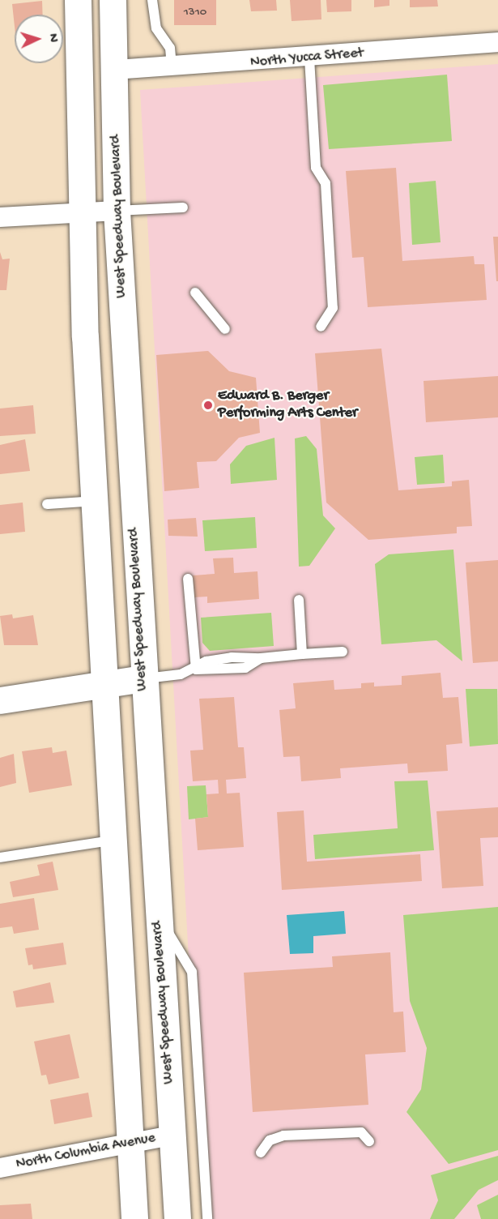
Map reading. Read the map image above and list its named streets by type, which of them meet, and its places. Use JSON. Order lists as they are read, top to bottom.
{
  "streets": {
    "main road": ["West Speedway Boulevard"],
    "street": ["North Yucca Street", "North Columbia Avenue"]
  },
  "crossings": [
    ["North Yucca Street", "West Speedway Boulevard"],
    ["West Speedway Boulevard", "North Columbia Avenue"]
  ],
  "places": ["Edward B. Berger Performing Arts Center"],
  "house_numbers": ["1310"],
  "north": "right"
}
